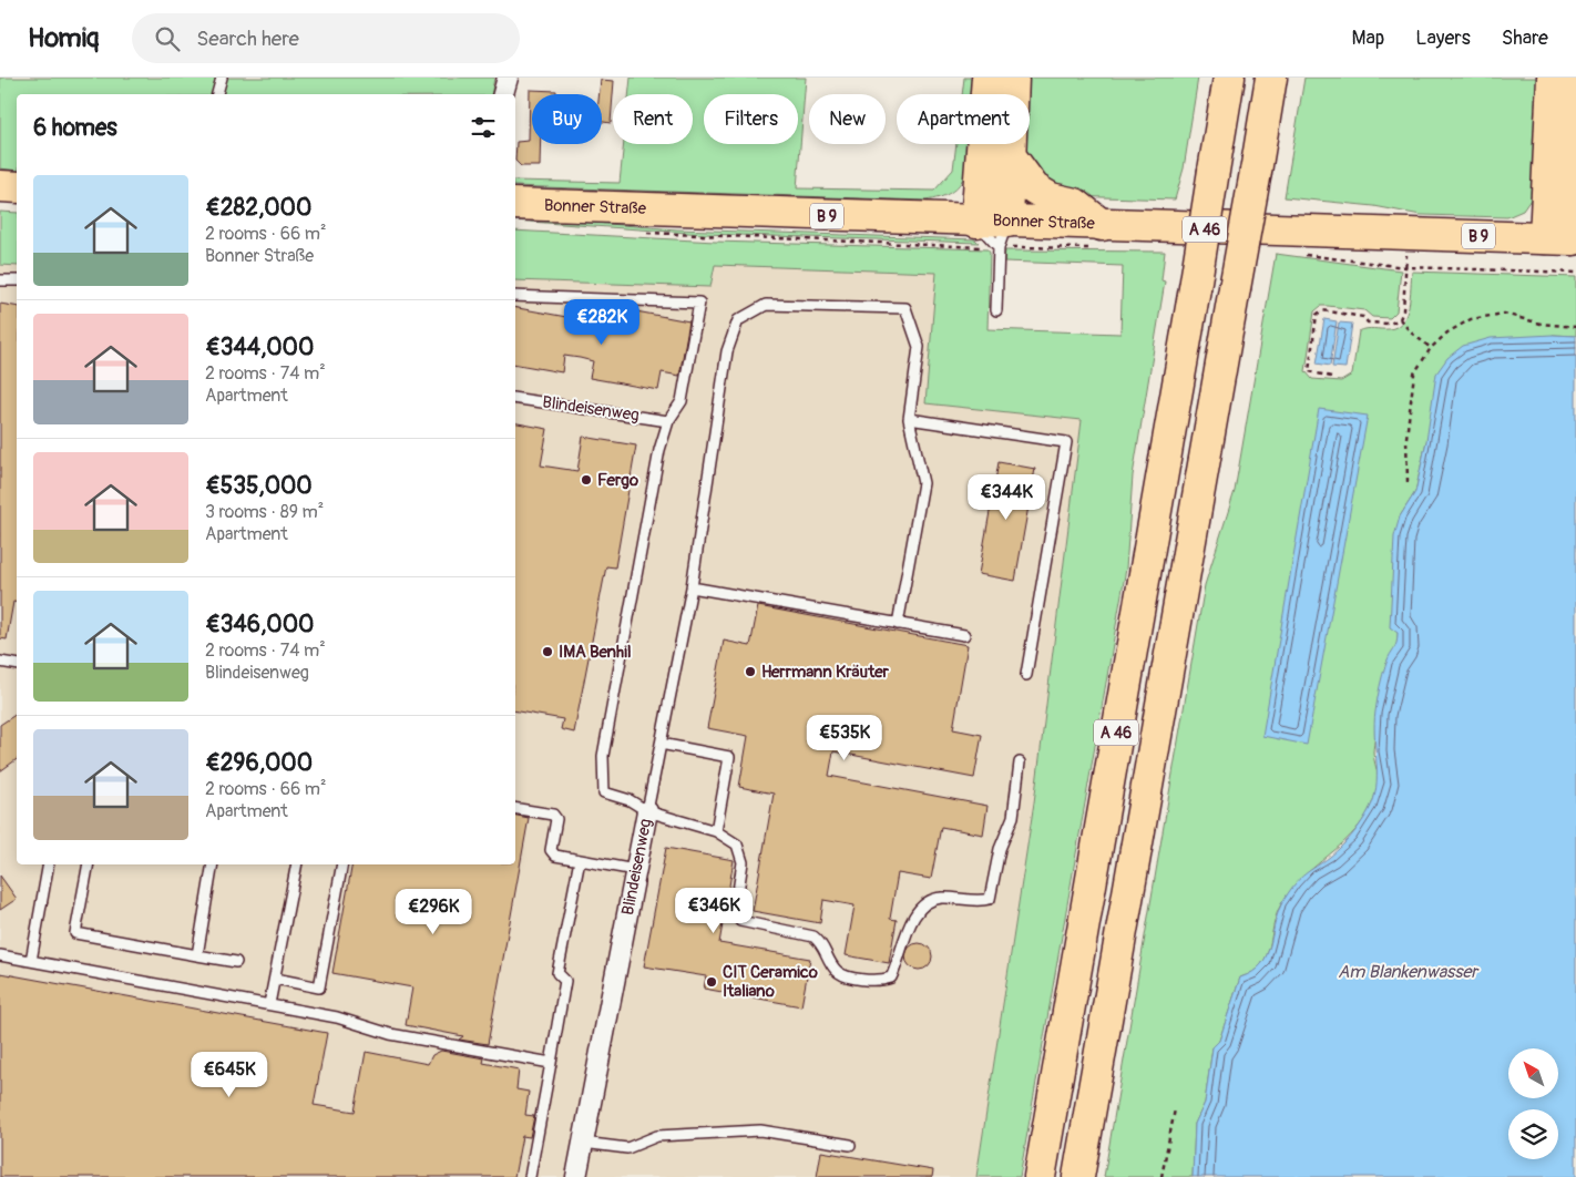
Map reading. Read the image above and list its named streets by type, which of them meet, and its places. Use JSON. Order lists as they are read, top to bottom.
{
  "streets": {
    "main road": ["Bonner Straße", "B 9", "A 46"],
    "street": ["Blindeisenweg"]
  },
  "water": ["Am Blankenwasser"],
  "places": [
    "Fergo",
    "IMA Benhil",
    "Herrmann Kräuter",
    "CIT Ceramico Italiano"
  ],
  "north": "top left",
  "page": {
    "header": "Homiq",
    "search": "Search here",
    "nav": ["Map", "Layers", "Share"],
    "chip": [
      "Buy",
      "Rent",
      "Filters",
      "New",
      "Apartment"
    ],
    "heading": "6 homes",
    "list": [
      {
        "name": "€282,000",
        "note": "2 rooms · 66 m² · Bonner Straße"
      },
      {
        "name": "€344,000",
        "note": "2 rooms · 74 m² · Apartment"
      },
      {
        "name": "€535,000",
        "note": "3 rooms · 89 m² · Apartment"
      },
      {
        "name": "€346,000",
        "note": "2 rooms · 74 m² · Blindeisenweg"
      },
      {
        "name": "€296,000",
        "note": "2 rooms · 66 m² · Apartment"
      }
    ],
    "price": [
      "€282K",
      "€344K",
      "€535K",
      "€346K",
      "€296K",
      "€645K"
    ]
  }
}
